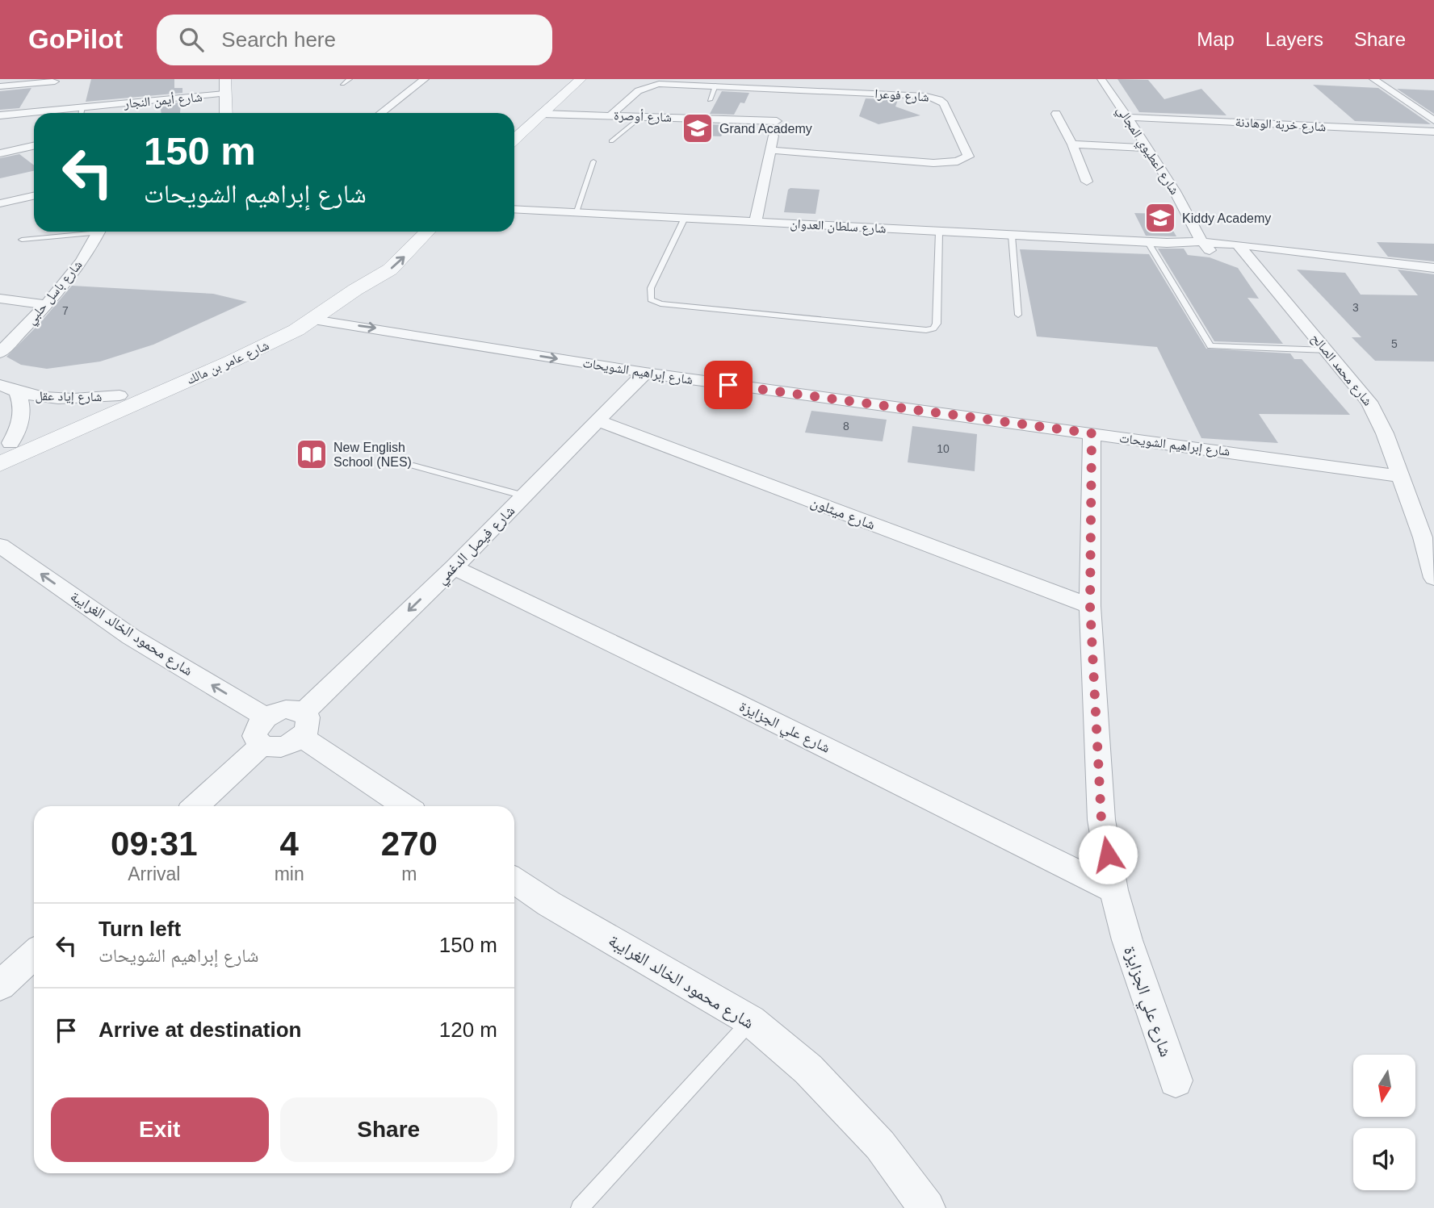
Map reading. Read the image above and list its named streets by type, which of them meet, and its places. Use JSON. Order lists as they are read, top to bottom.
{
  "streets": {
    "street": [
      "شارع فوعرا",
      "شارع أيمن النجار",
      "شارع أوصرة",
      "شارع خربة الوهادنة",
      "شارع اعطيوي المجالي",
      "شارع سلطان العدوان",
      "شارع باسل حلبي",
      "شارع عامر بن مالك",
      "شارع محمد الصالح",
      "شارع إبراهيم الشويحات",
      "شارع إياد عقل",
      "شارع ميثلون",
      "شارع فيصل الدغمي",
      "شارع محمود الخالد الغرايبة",
      "شارع علي الجزايزة"
    ]
  },
  "crossings": [
    ["شارع فوعرا", "شارع أوصرة"],
    ["شارع خربة الوهادنة", "شارع اعطيوي المجالي"],
    ["شارع اعطيوي المجالي", "شارع سلطان العدوان"],
    ["شارع اعطيوي المجالي", "شارع محمد الصالح"],
    ["شارع سلطان العدوان", "شارع محمد الصالح"],
    ["شارع عامر بن مالك", "شارع إبراهيم الشويحات"],
    ["شارع عامر بن مالك", "شارع إياد عقل"],
    ["شارع محمد الصالح", "شارع إبراهيم الشويحات"],
    ["شارع إبراهيم الشويحات", "شارع فيصل الدغمي"],
    ["شارع إبراهيم الشويحات", "شارع علي الجزايزة"],
    ["شارع ميثلون", "شارع فيصل الدغمي"],
    ["شارع ميثلون", "شارع علي الجزايزة"],
    ["شارع فيصل الدغمي", "شارع محمود الخالد الغرايبة"],
    ["شارع فيصل الدغمي", "شارع علي الجزايزة"]
  ],
  "one_way": ["شارع فيصل الدغمي", "شارع محمود الخالد الغرايبة"],
  "places": {
    "school or university": ["Grand Academy", "Kiddy Academy"],
    "library": ["New English School (NES)"]
  },
  "house_numbers": [
    "3",
    "7",
    "5",
    "8",
    "10"
  ],
  "north": "bottom",
  "page": {
    "header": "GoPilot",
    "search": "Search here",
    "nav": ["Map", "Layers", "Share"],
    "turn": ["150 m", "شارع إبراهيم الشويحات"],
    "eta": [
      "09:31",
      "Arrival",
      "4",
      "min",
      "270",
      "m"
    ],
    "list": [
      {
        "name": "Turn left",
        "note": "شارع إبراهيم الشويحات",
        "value": "150 m"
      },
      {
        "name": "Arrive at destination",
        "value": "120 m"
      }
    ],
    "buttons": ["Exit", "Share"]
  }
}
